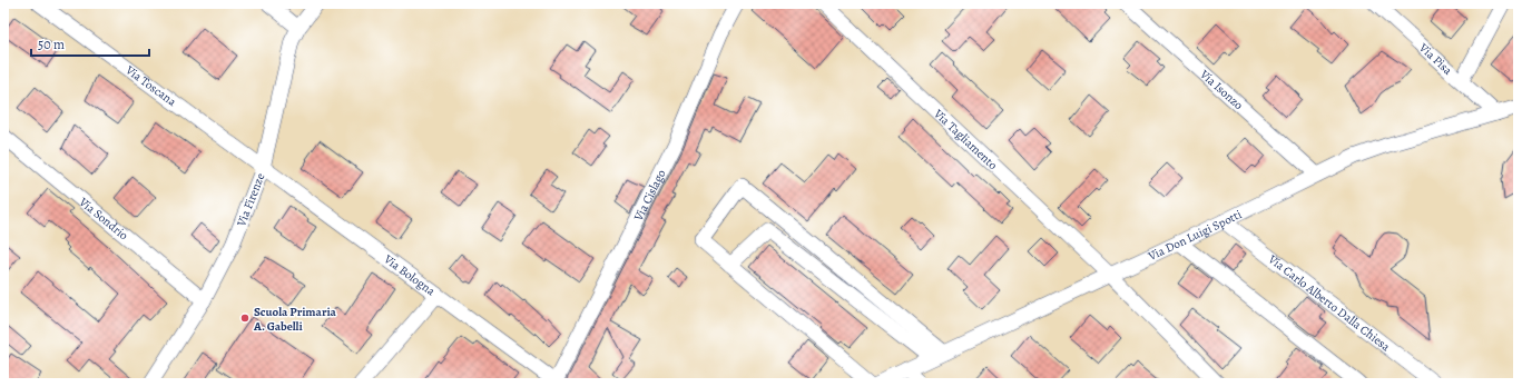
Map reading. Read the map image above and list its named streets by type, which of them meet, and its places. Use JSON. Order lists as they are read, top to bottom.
{
  "streets": {
    "street": [
      "Via Pisa",
      "Via Toscana",
      "Via Isonzo",
      "Via Tagliamento",
      "Via Cislago",
      "Via Firenze",
      "Via Sondrio",
      "Via Don Luigi Spotti",
      "Via Bologna",
      "Via Carlo Alberto Dalla Chiesa"
    ]
  },
  "crossings": [
    ["Via Pisa", "Via Don Luigi Spotti"],
    ["Via Toscana", "Via Firenze"],
    ["Via Toscana", "Via Bologna"],
    ["Via Isonzo", "Via Don Luigi Spotti"],
    ["Via Tagliamento", "Via Don Luigi Spotti"],
    ["Via Cislago", "Via Bologna"],
    ["Via Firenze", "Via Sondrio"],
    ["Via Firenze", "Via Bologna"],
    ["Via Don Luigi Spotti", "Via Carlo Alberto Dalla Chiesa"]
  ],
  "places": ["Scuola Primaria A. Gabelli"],
  "scale_bar": "50 m"
}
